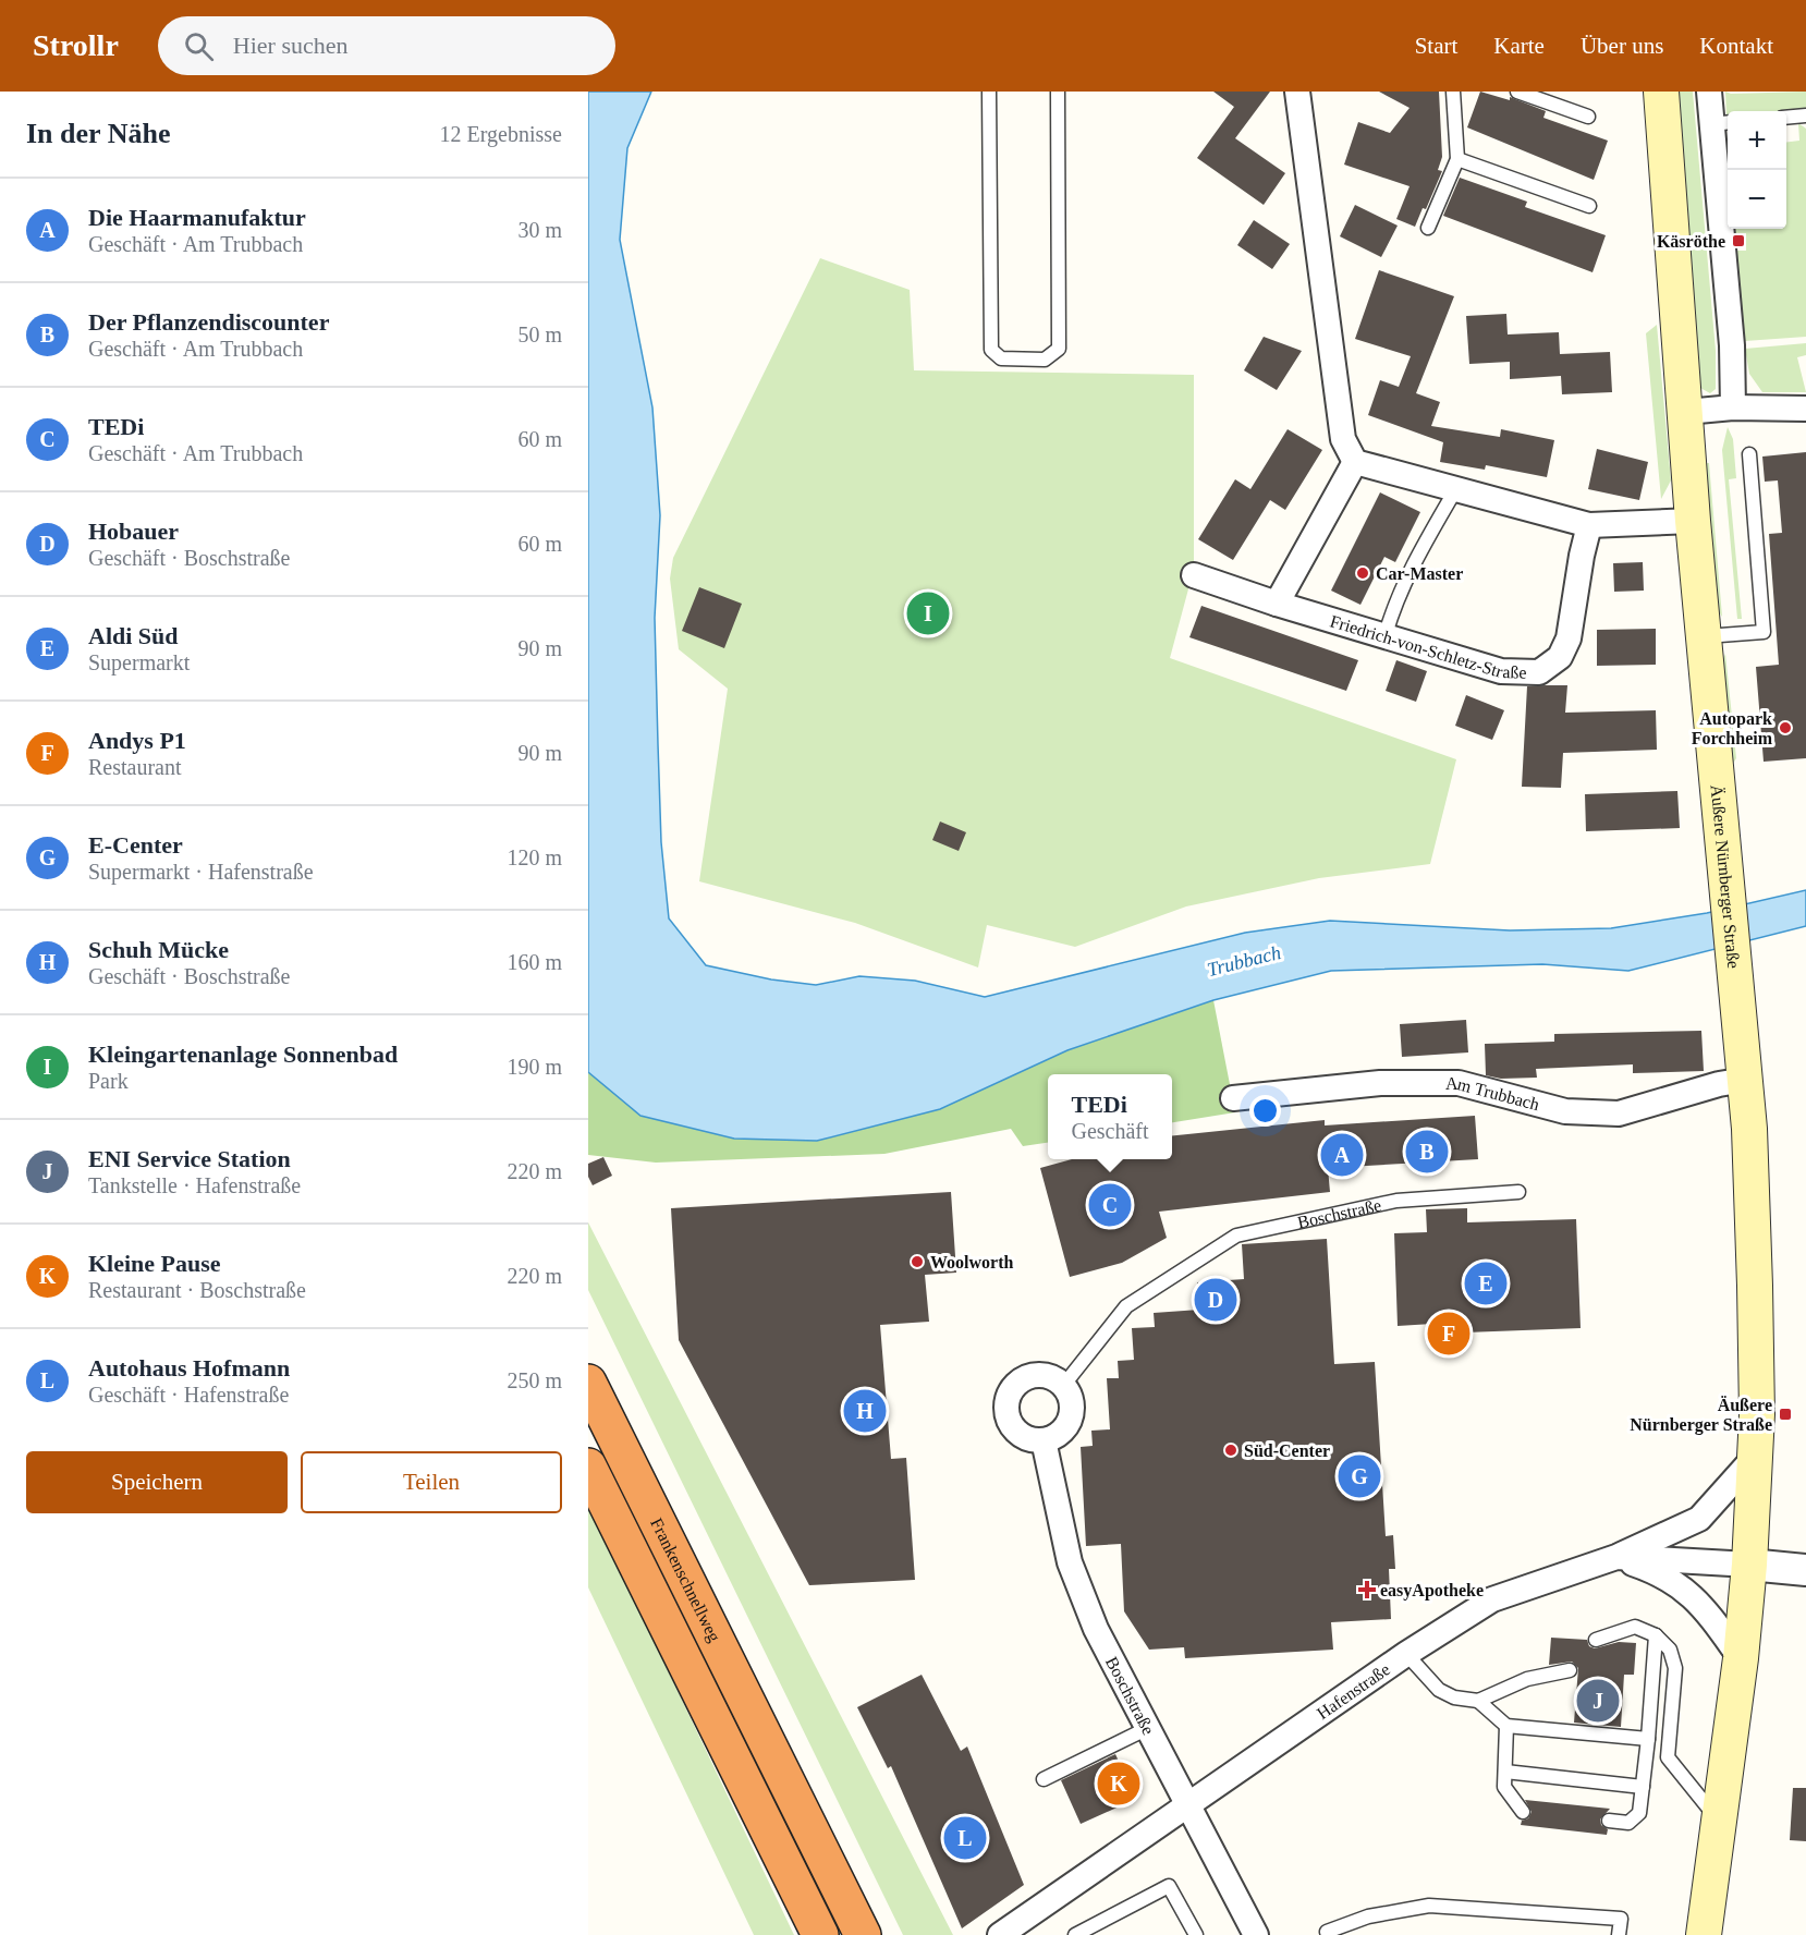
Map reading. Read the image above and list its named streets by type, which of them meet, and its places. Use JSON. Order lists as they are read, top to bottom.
{
  "streets": {
    "highway": ["Frankenschnellweg"],
    "main road": ["Äußere Nürnberger Straße"],
    "street": [
      "Friedrich-von-Schletz-Straße",
      "Am Trubbach",
      "Boschstraße",
      "Hafenstraße"
    ]
  },
  "crossings": [
    ["Äußere Nürnberger Straße", "Am Trubbach"],
    ["Äußere Nürnberger Straße", "Hafenstraße"],
    ["Boschstraße", "Hafenstraße"]
  ],
  "water": ["Trubbach"],
  "places": {
    "transit": ["Käsröthe", "Äußere Nürnberger Straße"],
    "other": [
      "Car-Master",
      "Autopark Forchheim",
      "Woolworth",
      "Süd-Center"
    ],
    "health": ["easyApotheke"]
  },
  "page": {
    "header": "Strollr",
    "search": "Hier suchen",
    "nav": [
      "Start",
      "Karte",
      "Über uns",
      "Kontakt"
    ],
    "heading": ["In der Nähe", "12 Ergebnisse"],
    "map_buttons": ["+", "−"],
    "list": [
      {
        "mark": "A",
        "name": "Die Haarmanufaktur",
        "note": "Geschäft · Am Trubbach",
        "value": "30 m"
      },
      {
        "mark": "B",
        "name": "Der Pflanzendiscounter",
        "note": "Geschäft · Am Trubbach",
        "value": "50 m"
      },
      {
        "mark": "C",
        "name": "TEDi",
        "note": "Geschäft · Am Trubbach",
        "value": "60 m"
      },
      {
        "mark": "D",
        "name": "Hobauer",
        "note": "Geschäft · Boschstraße",
        "value": "60 m"
      },
      {
        "mark": "E",
        "name": "Aldi Süd",
        "note": "Supermarkt",
        "value": "90 m"
      },
      {
        "mark": "F",
        "name": "Andys P1",
        "note": "Restaurant",
        "value": "90 m"
      },
      {
        "mark": "G",
        "name": "E-Center",
        "note": "Supermarkt · Hafenstraße",
        "value": "120 m"
      },
      {
        "mark": "H",
        "name": "Schuh Mücke",
        "note": "Geschäft · Boschstraße",
        "value": "160 m"
      },
      {
        "mark": "I",
        "name": "Kleingartenanlage Sonnenbad",
        "note": "Park",
        "value": "190 m"
      },
      {
        "mark": "J",
        "name": "ENI Service Station",
        "note": "Tankstelle · Hafenstraße",
        "value": "220 m"
      },
      {
        "mark": "K",
        "name": "Kleine Pause",
        "note": "Restaurant · Boschstraße",
        "value": "220 m"
      },
      {
        "mark": "L",
        "name": "Autohaus Hofmann",
        "note": "Geschäft · Hafenstraße",
        "value": "250 m"
      }
    ],
    "pins": [
      "I",
      "B",
      "A",
      "C",
      "E",
      "D",
      "F",
      "H",
      "G",
      "J",
      "K",
      "L"
    ],
    "popup": ["TEDi", "Geschäft"],
    "buttons": ["Speichern", "Teilen"]
  }
}
